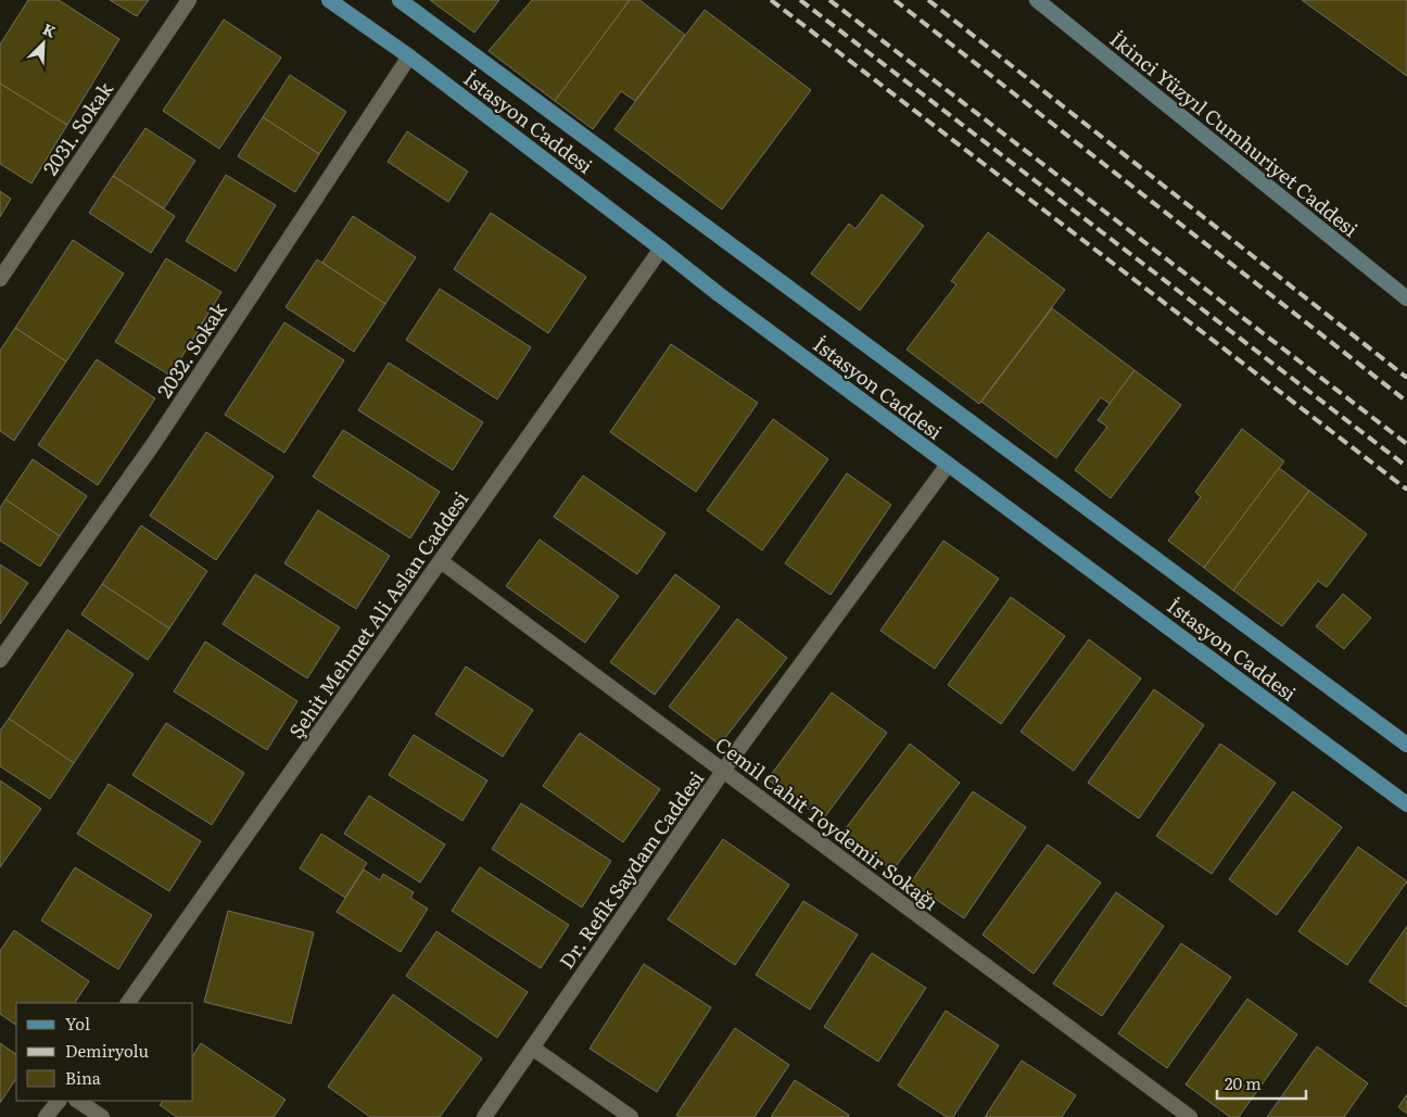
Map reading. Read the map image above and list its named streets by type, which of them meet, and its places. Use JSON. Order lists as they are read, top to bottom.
{
  "streets": {
    "main road": ["İstasyon Caddesi", "İkinci Yüzyıl Cumhuriyet Caddesi"],
    "street": [
      "2031. Sokak",
      "2032. Sokak",
      "Şehit Mehmet Ali Aslan Caddesi",
      "Cemil Cahit Toydemir Sokağı",
      "Dr. Refik Saydam Caddesi"
    ]
  },
  "crossings": [
    ["İstasyon Caddesi", "2032. Sokak"],
    ["İstasyon Caddesi", "Şehit Mehmet Ali Aslan Caddesi"],
    ["İstasyon Caddesi", "Dr. Refik Saydam Caddesi"],
    ["Şehit Mehmet Ali Aslan Caddesi", "Cemil Cahit Toydemir Sokağı"],
    ["Cemil Cahit Toydemir Sokağı", "Dr. Refik Saydam Caddesi"]
  ],
  "legend": ["Yol", "Demiryolu", "Bina"],
  "scale_bar": "20 m",
  "north": "top right"
}
